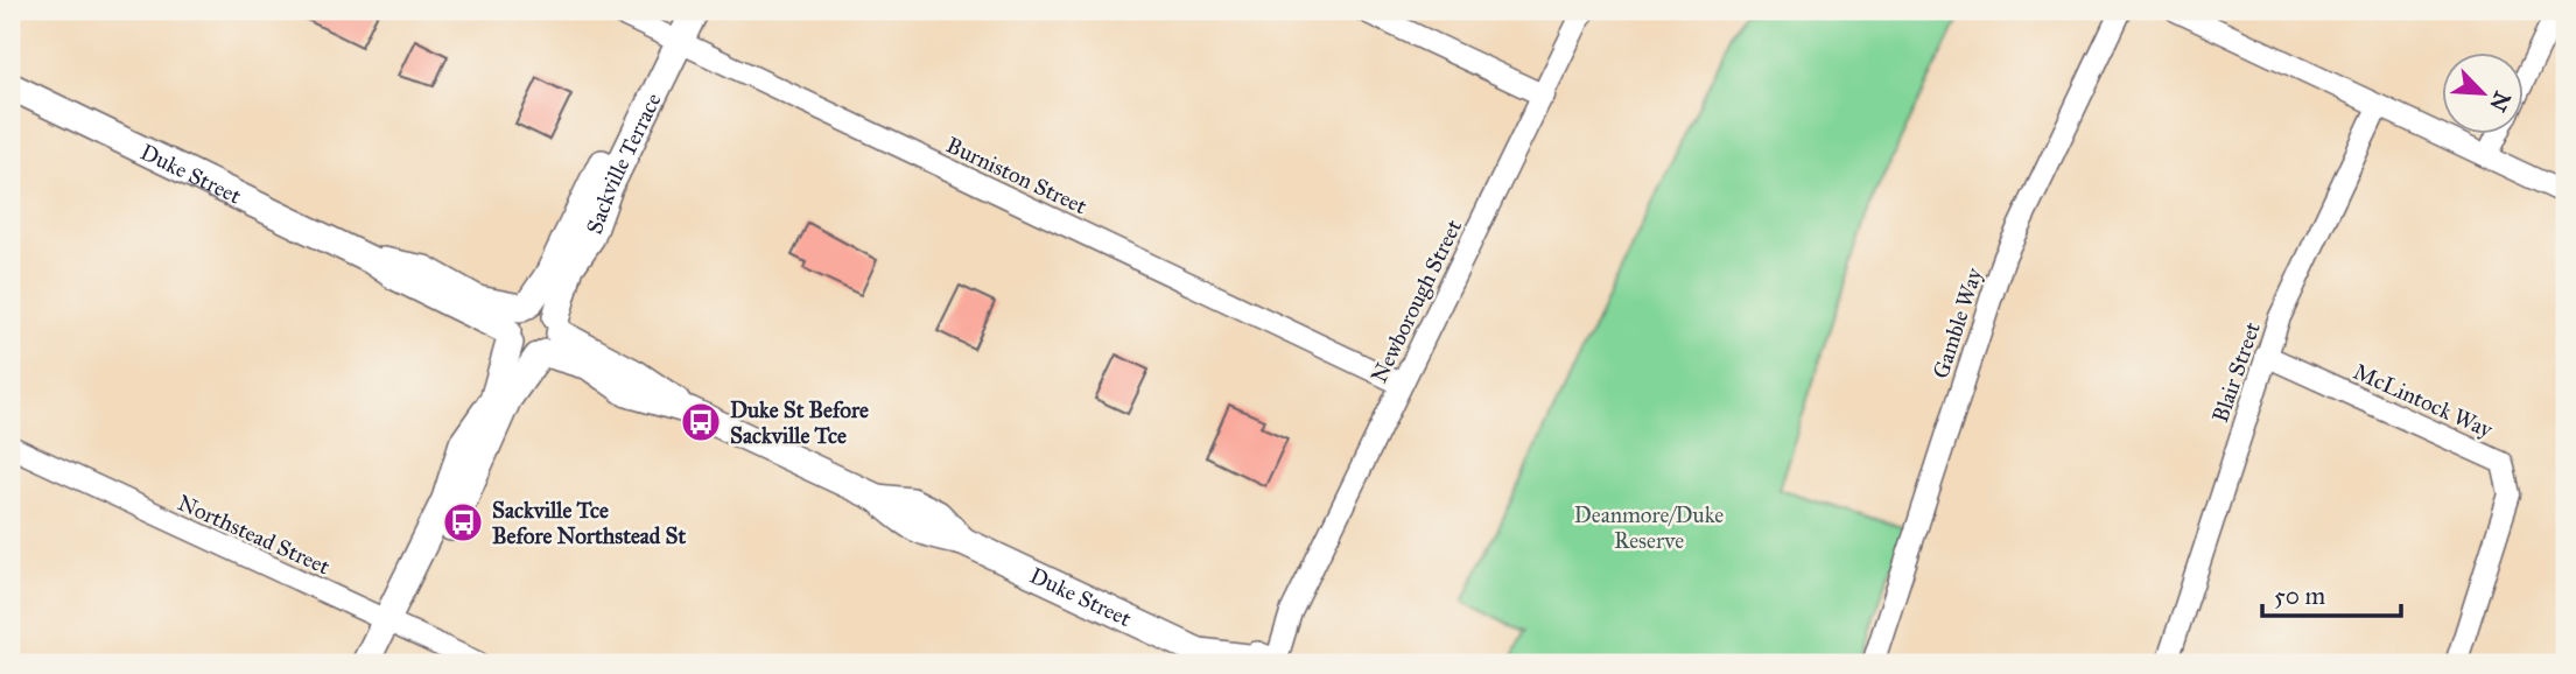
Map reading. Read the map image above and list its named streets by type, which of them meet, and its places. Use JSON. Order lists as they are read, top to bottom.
{
  "streets": {
    "main road": ["Sackville Terrace", "Duke Street"],
    "street": [
      "Burniston Street",
      "Newborough Street",
      "Gamble Way",
      "Blair Street",
      "McLintock Way",
      "Northstead Street"
    ]
  },
  "crossings": [
    ["Sackville Terrace", "Duke Street"],
    ["Sackville Terrace", "Burniston Street"],
    ["Sackville Terrace", "Northstead Street"],
    ["Duke Street", "Newborough Street"],
    ["Burniston Street", "Newborough Street"],
    ["Blair Street", "McLintock Way"]
  ],
  "parks": ["Deanmore/Duke Reserve"],
  "places": {
    "bus stop": ["Duke St Before Sackville Tce", "Sackville Tce Before Northstead St"]
  },
  "scale_bar": "50 m",
  "north": "bottom right"
}
